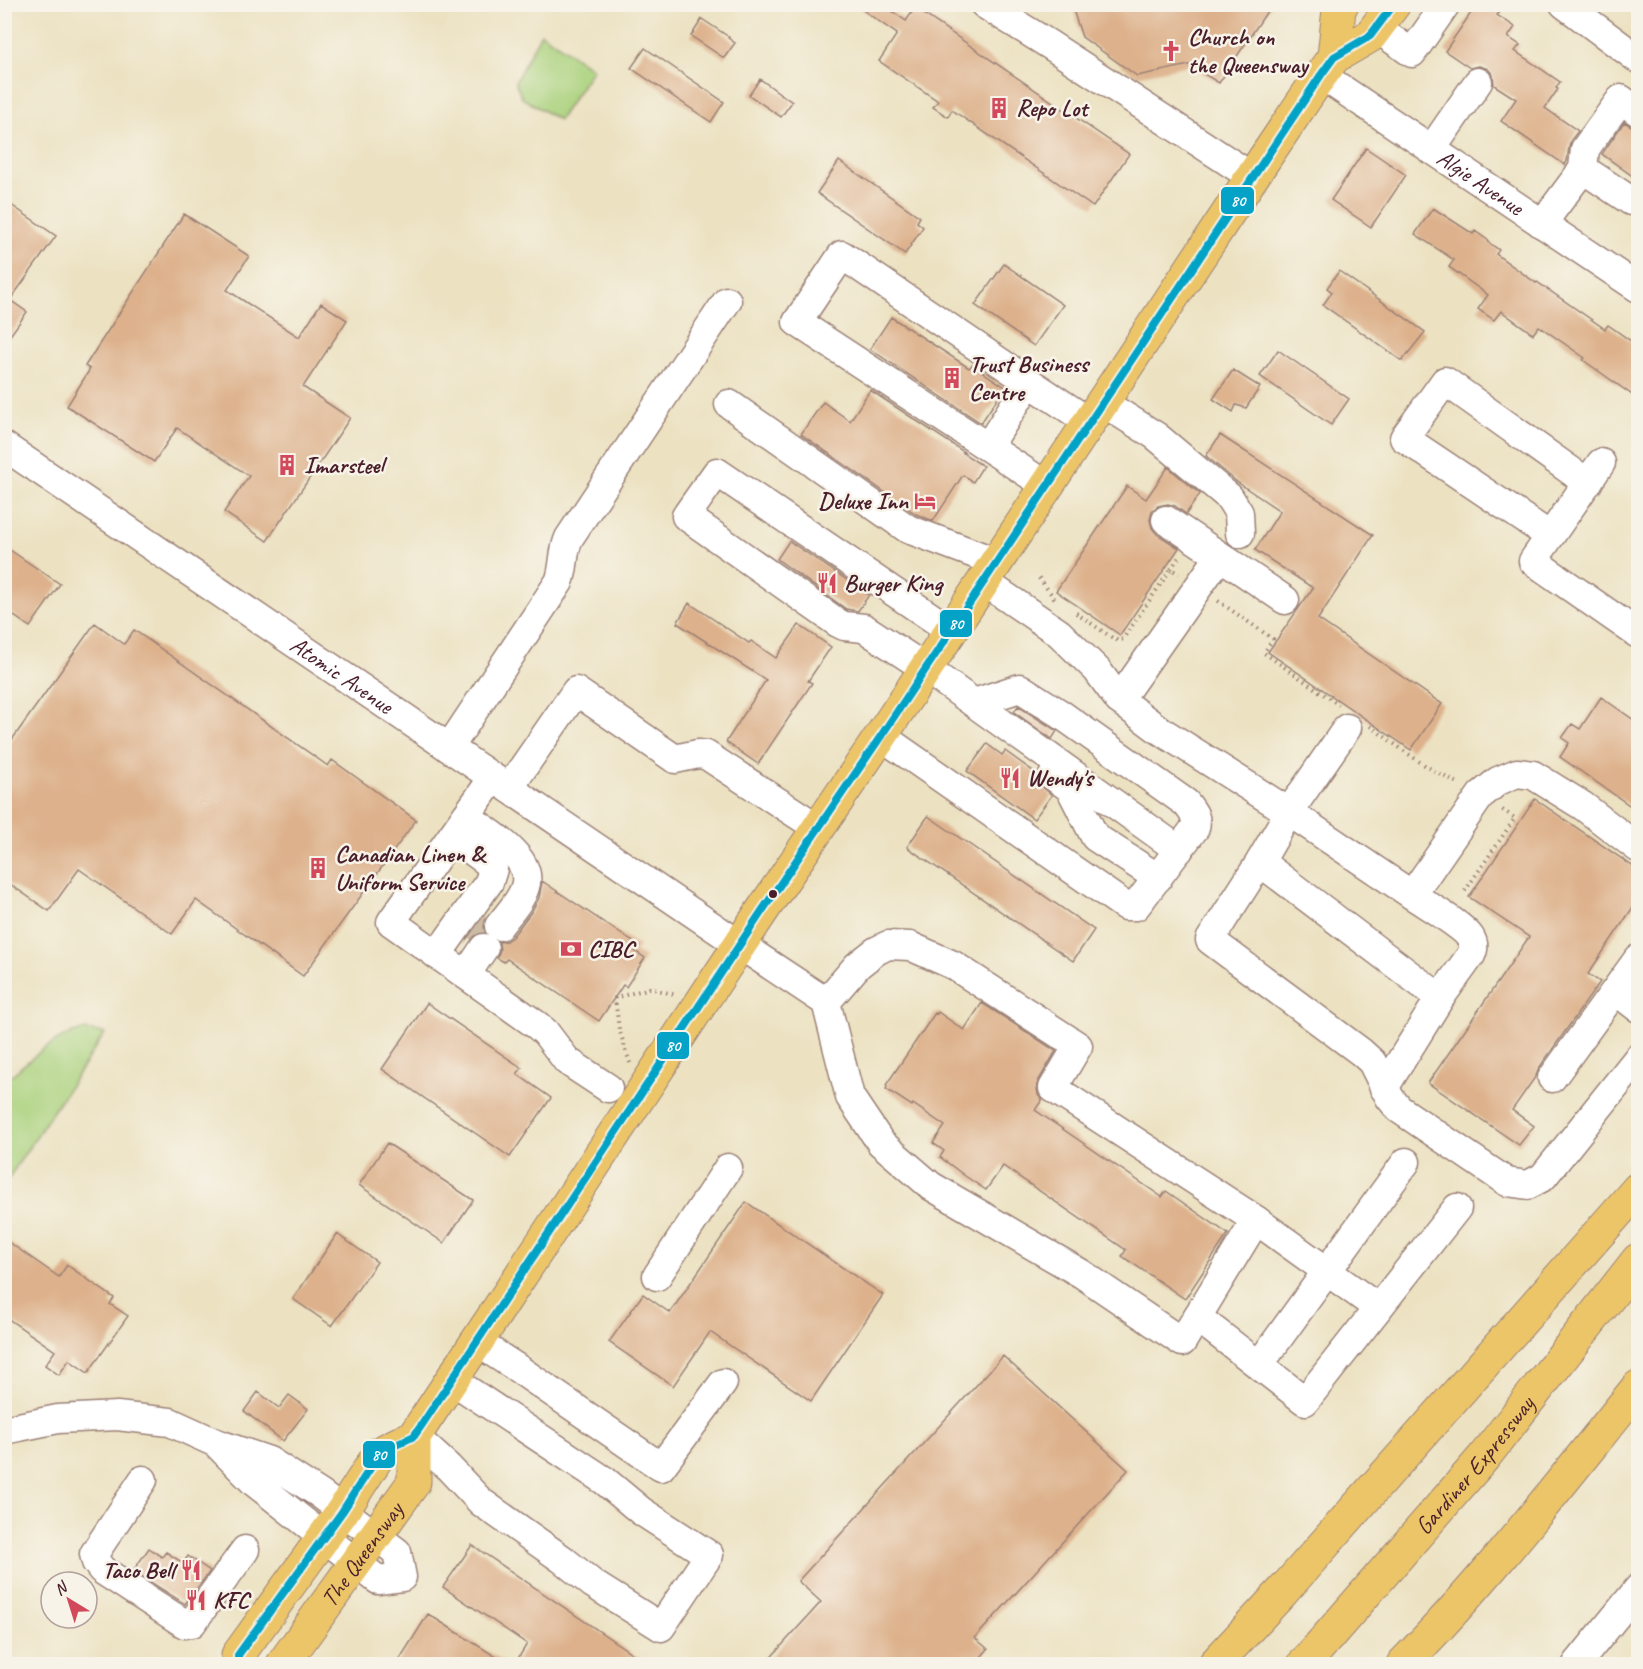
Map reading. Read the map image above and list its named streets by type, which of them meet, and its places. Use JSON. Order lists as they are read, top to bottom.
{
  "streets": {
    "main road": ["Gardiner Expressway", "The Queensway"],
    "street": ["Algie Avenue", "Atomic Avenue"]
  },
  "crossings": [
    ["Algie Avenue", "The Queensway"],
    ["Atomic Avenue", "The Queensway"]
  ],
  "places": {
    "church": ["Church on the Queensway"],
    "building": [
      "Repo Lot",
      "Trust Business Centre",
      "Imarsteel",
      "Canadian Linen & Uniform Service"
    ],
    "hotel": ["Deluxe Inn"],
    "restaurant": [
      "Burger King",
      "Wendy's",
      "Taco Bell",
      "KFC"
    ],
    "bank": ["CIBC"]
  },
  "lines": ["transit line 80"],
  "north": "top left"
}
